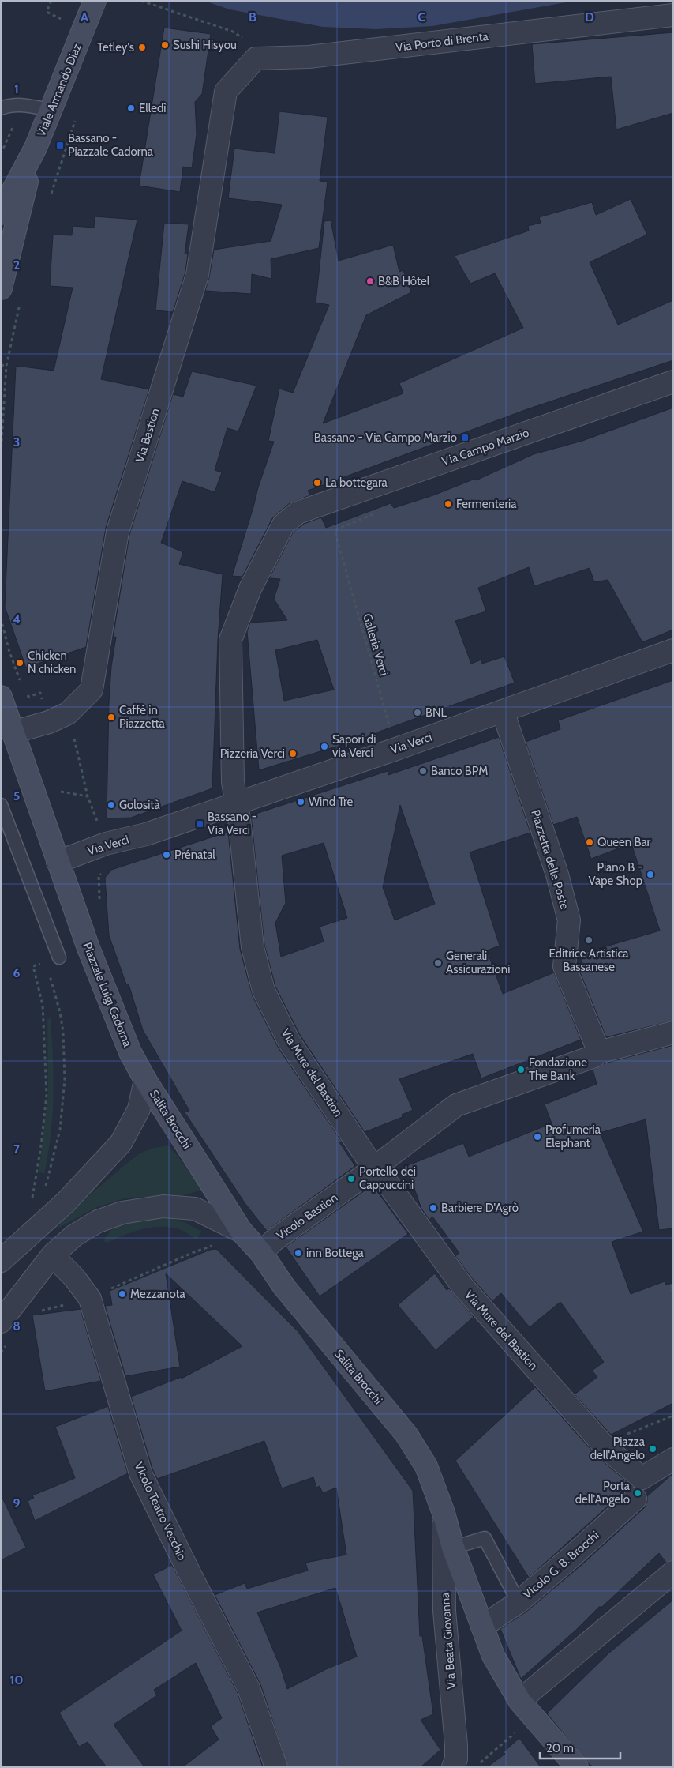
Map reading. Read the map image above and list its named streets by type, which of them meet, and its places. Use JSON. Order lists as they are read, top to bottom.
{
  "streets": {
    "main road": ["Viale Armando Diaz", "Piazzale Luigi Cadorna", "Salita Brocchi"],
    "street": [
      "Via Porto di Brenta",
      "Via Bastion",
      "Via Campo Marzio",
      "Via Verci",
      "Piazzetta delle Poste",
      "Via Mure del Bastion",
      "Vicolo Bastion",
      "Vicolo Teatro Vecchio",
      "Vicolo G. B. Brocchi",
      "Via Beata Giovanna"
    ],
    "path": ["Galleria Verci"]
  },
  "crossings": [
    ["Via Porto di Brenta", "Via Bastion"],
    ["Via Bastion", "Piazzale Luigi Cadorna"],
    ["Via Campo Marzio", "Via Mure del Bastion"],
    ["Galleria Verci", "Via Verci"],
    ["Via Verci", "Piazzetta delle Poste"],
    ["Via Verci", "Piazzale Luigi Cadorna"],
    ["Via Verci", "Via Mure del Bastion"],
    ["Piazzetta delle Poste", "Vicolo Bastion"],
    ["Piazzale Luigi Cadorna", "Salita Brocchi"],
    ["Via Mure del Bastion", "Vicolo Bastion"],
    ["Via Mure del Bastion", "Vicolo G. B. Brocchi"],
    ["Salita Brocchi", "Vicolo Bastion"],
    ["Salita Brocchi", "Vicolo G. B. Brocchi"],
    ["Salita Brocchi", "Via Beata Giovanna"]
  ],
  "places": {
    "other": [
      "Sushi Hisyou",
      "Tetley's",
      "Elledì",
      "B&B Hôtel",
      "La bottegara",
      "Fermenteria",
      "Chicken N chicken",
      "BNL",
      "Caffè in Piazzetta",
      "Sapori di via Verci",
      "Pizzeria Verci",
      "Banco BPM",
      "Wind Tre",
      "Golosità",
      "Queen Bar",
      "Prénatal",
      "Piano B - Vape Shop",
      "Editrice Artistica Bassanese",
      "Generali Assicurazioni",
      "Fondazione The Bank",
      "Profumeria Elephant",
      "Portello dei Cappuccini",
      "Barbiere D'Agrò",
      "inn Bottega",
      "Mezzanota",
      "Piazza dell'Angelo",
      "Porta dell'Angelo"
    ],
    "transit": ["Bassano - Piazzale Cadorna", "Bassano - Via Campo Marzio", "Bassano - Via Verci"]
  },
  "scale_bar": "20 m",
  "grid": {
    "columns": [
      "A",
      "B",
      "C",
      "D"
    ],
    "rows": [
      "1",
      "2",
      "3",
      "4",
      "5",
      "6",
      "7",
      "8",
      "9",
      "10"
    ]
  }
}
